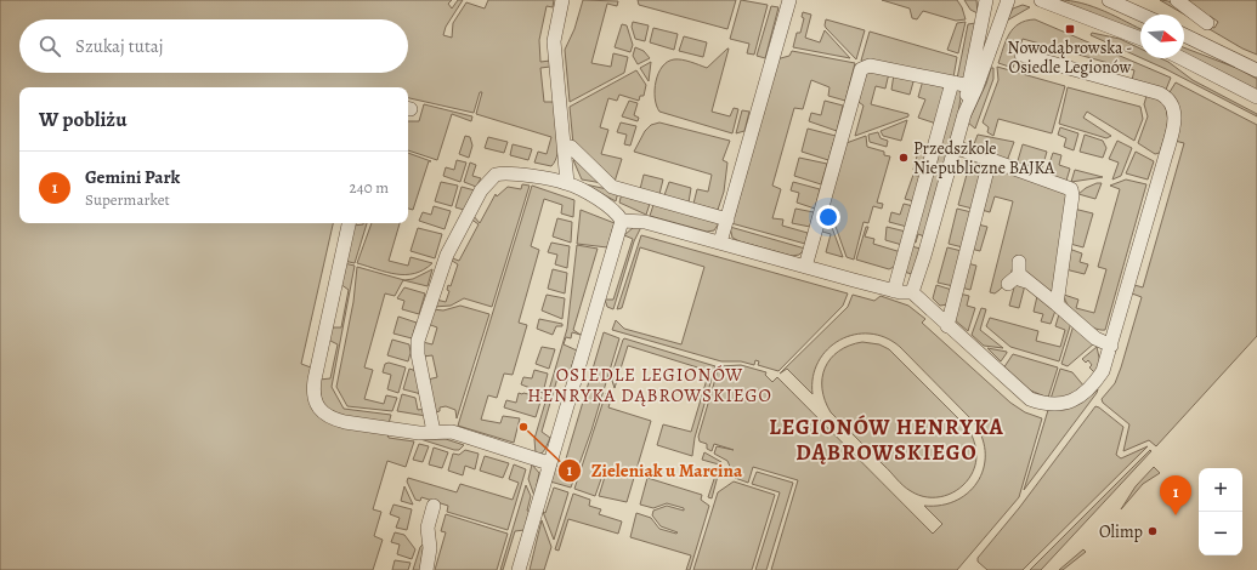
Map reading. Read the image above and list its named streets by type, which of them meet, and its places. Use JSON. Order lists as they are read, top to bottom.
{
  "districts": ["OSIEDLE LEGIONÓW HENRYKA DĄBROWSKIEGO", "LEGIONÓW HENRYKA DĄBROWSKIEGO"],
  "places": {
    "transit": ["Nowodąbrowska - Osiedle Legionów"],
    "other": ["Przedszkole Niepubliczne BAJKA", "Zieleniak u Marcina", "Olimp"]
  },
  "north": "right",
  "page": {
    "search": "Szukaj tutaj",
    "heading": "W pobliżu",
    "list": [
      {
        "mark": "1",
        "name": "Gemini Park",
        "note": "Supermarket",
        "value": "240 m"
      }
    ],
    "map_buttons": ["+", "−"],
    "pins": "1"
  }
}
